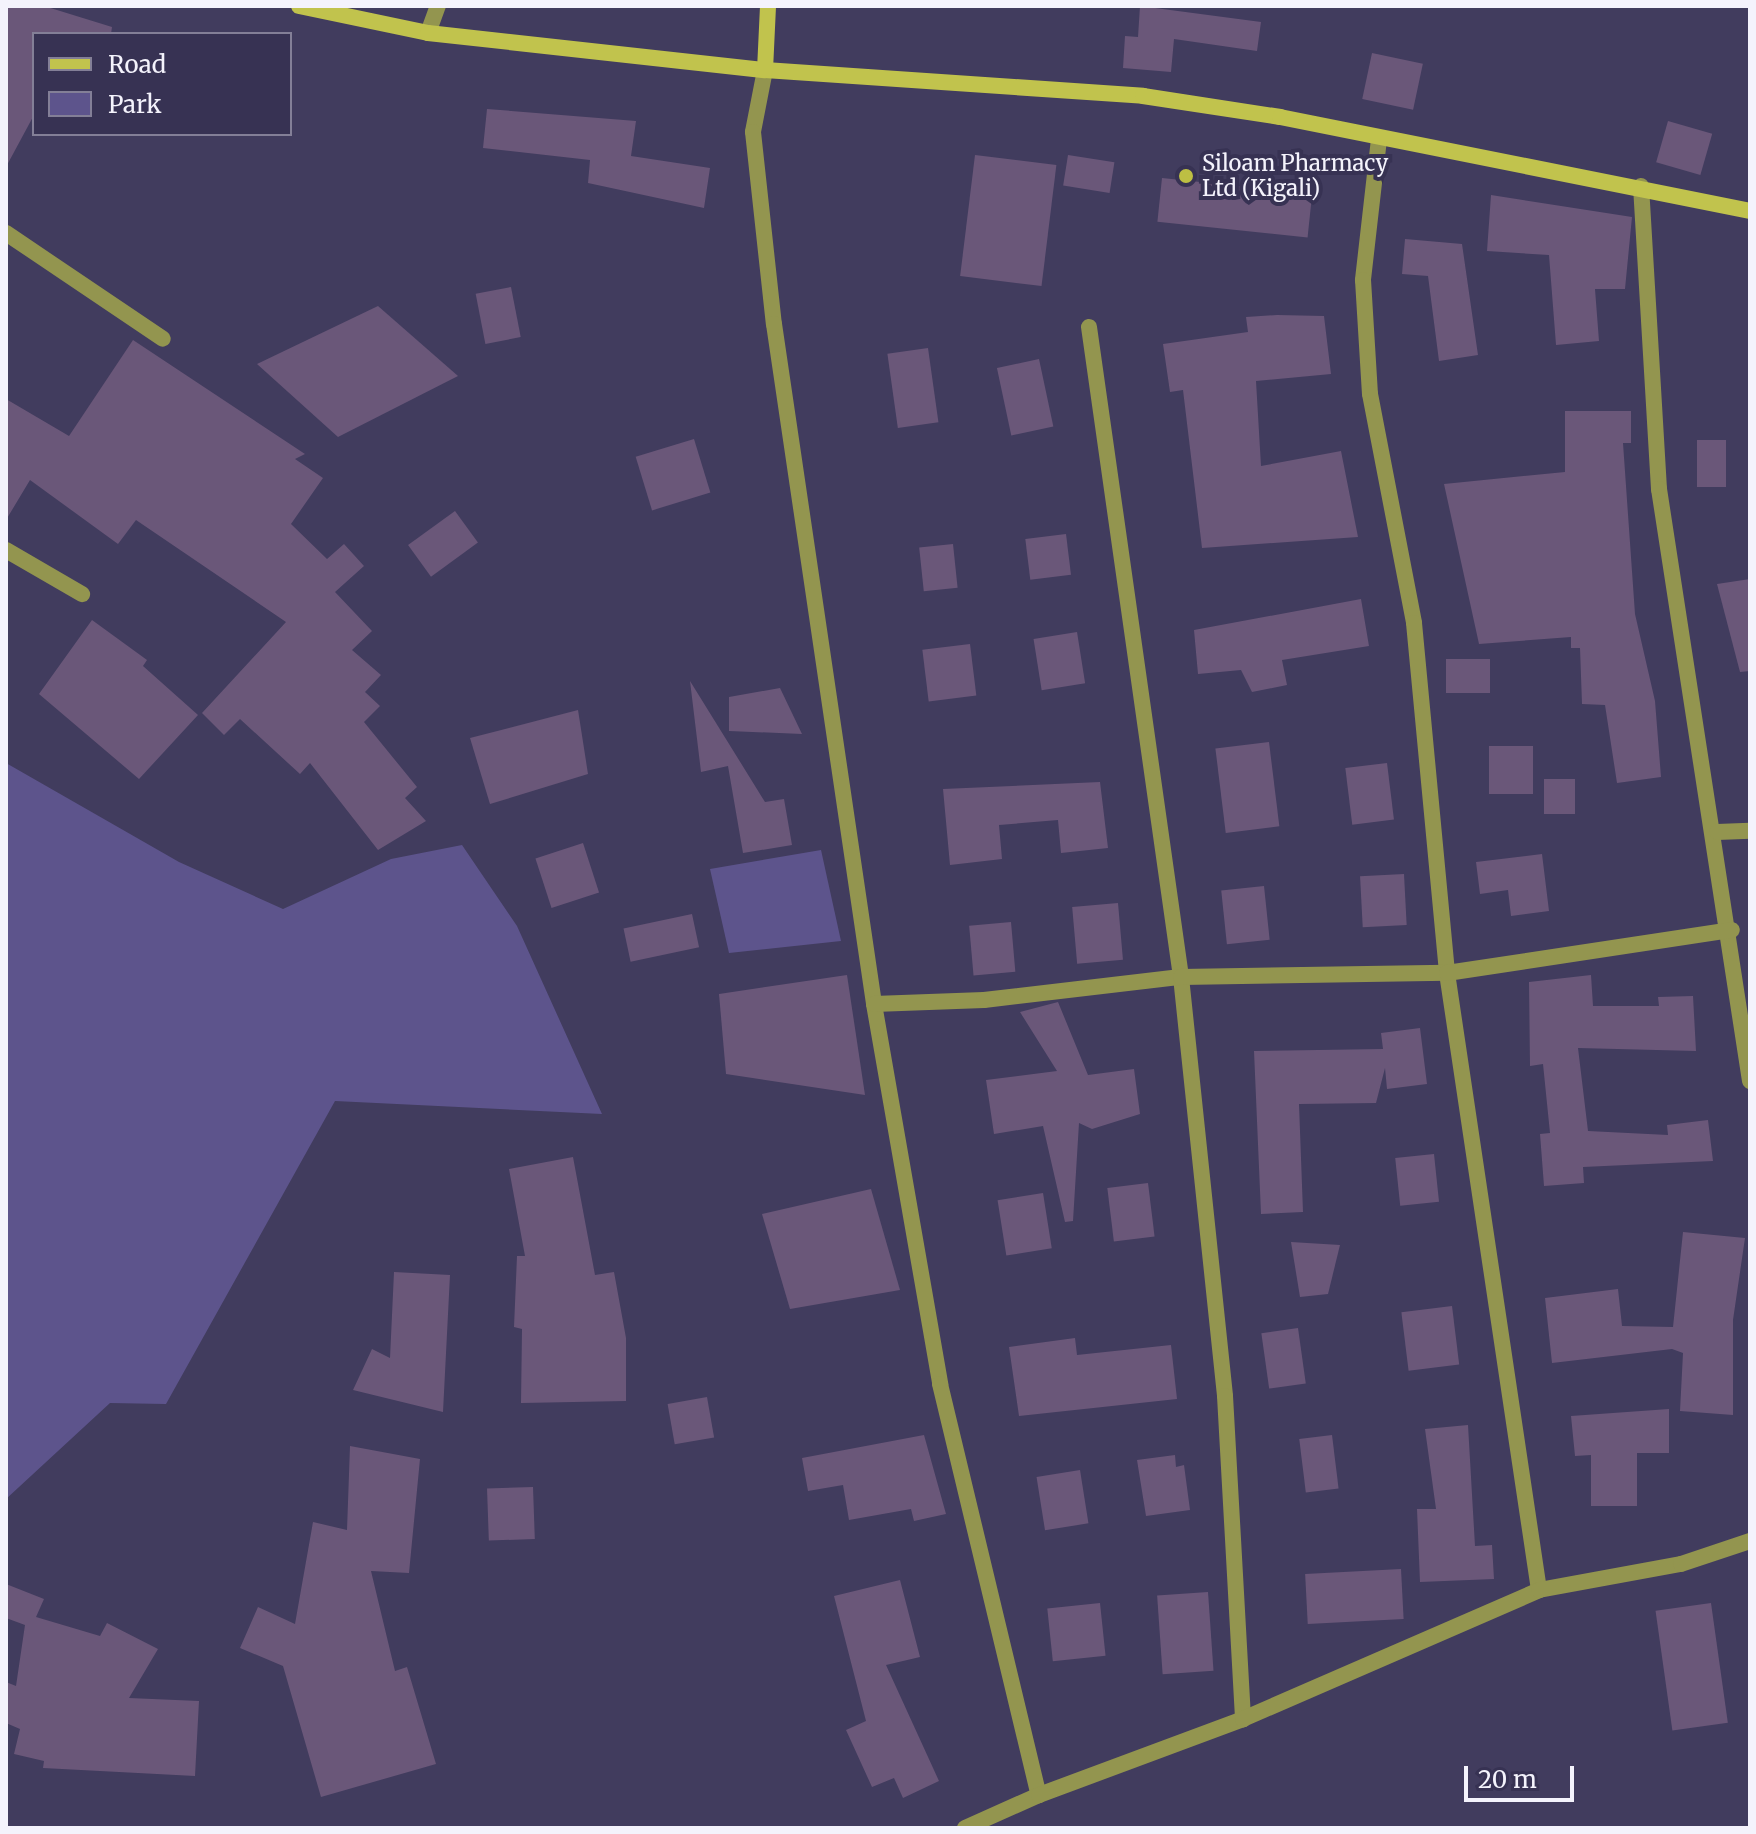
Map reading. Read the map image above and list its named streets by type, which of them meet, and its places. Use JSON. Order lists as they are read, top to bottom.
{
  "places": ["Siloam Pharmacy Ltd (Kigali)"],
  "legend": ["Road", "Park"],
  "scale_bar": "20 m"
}
